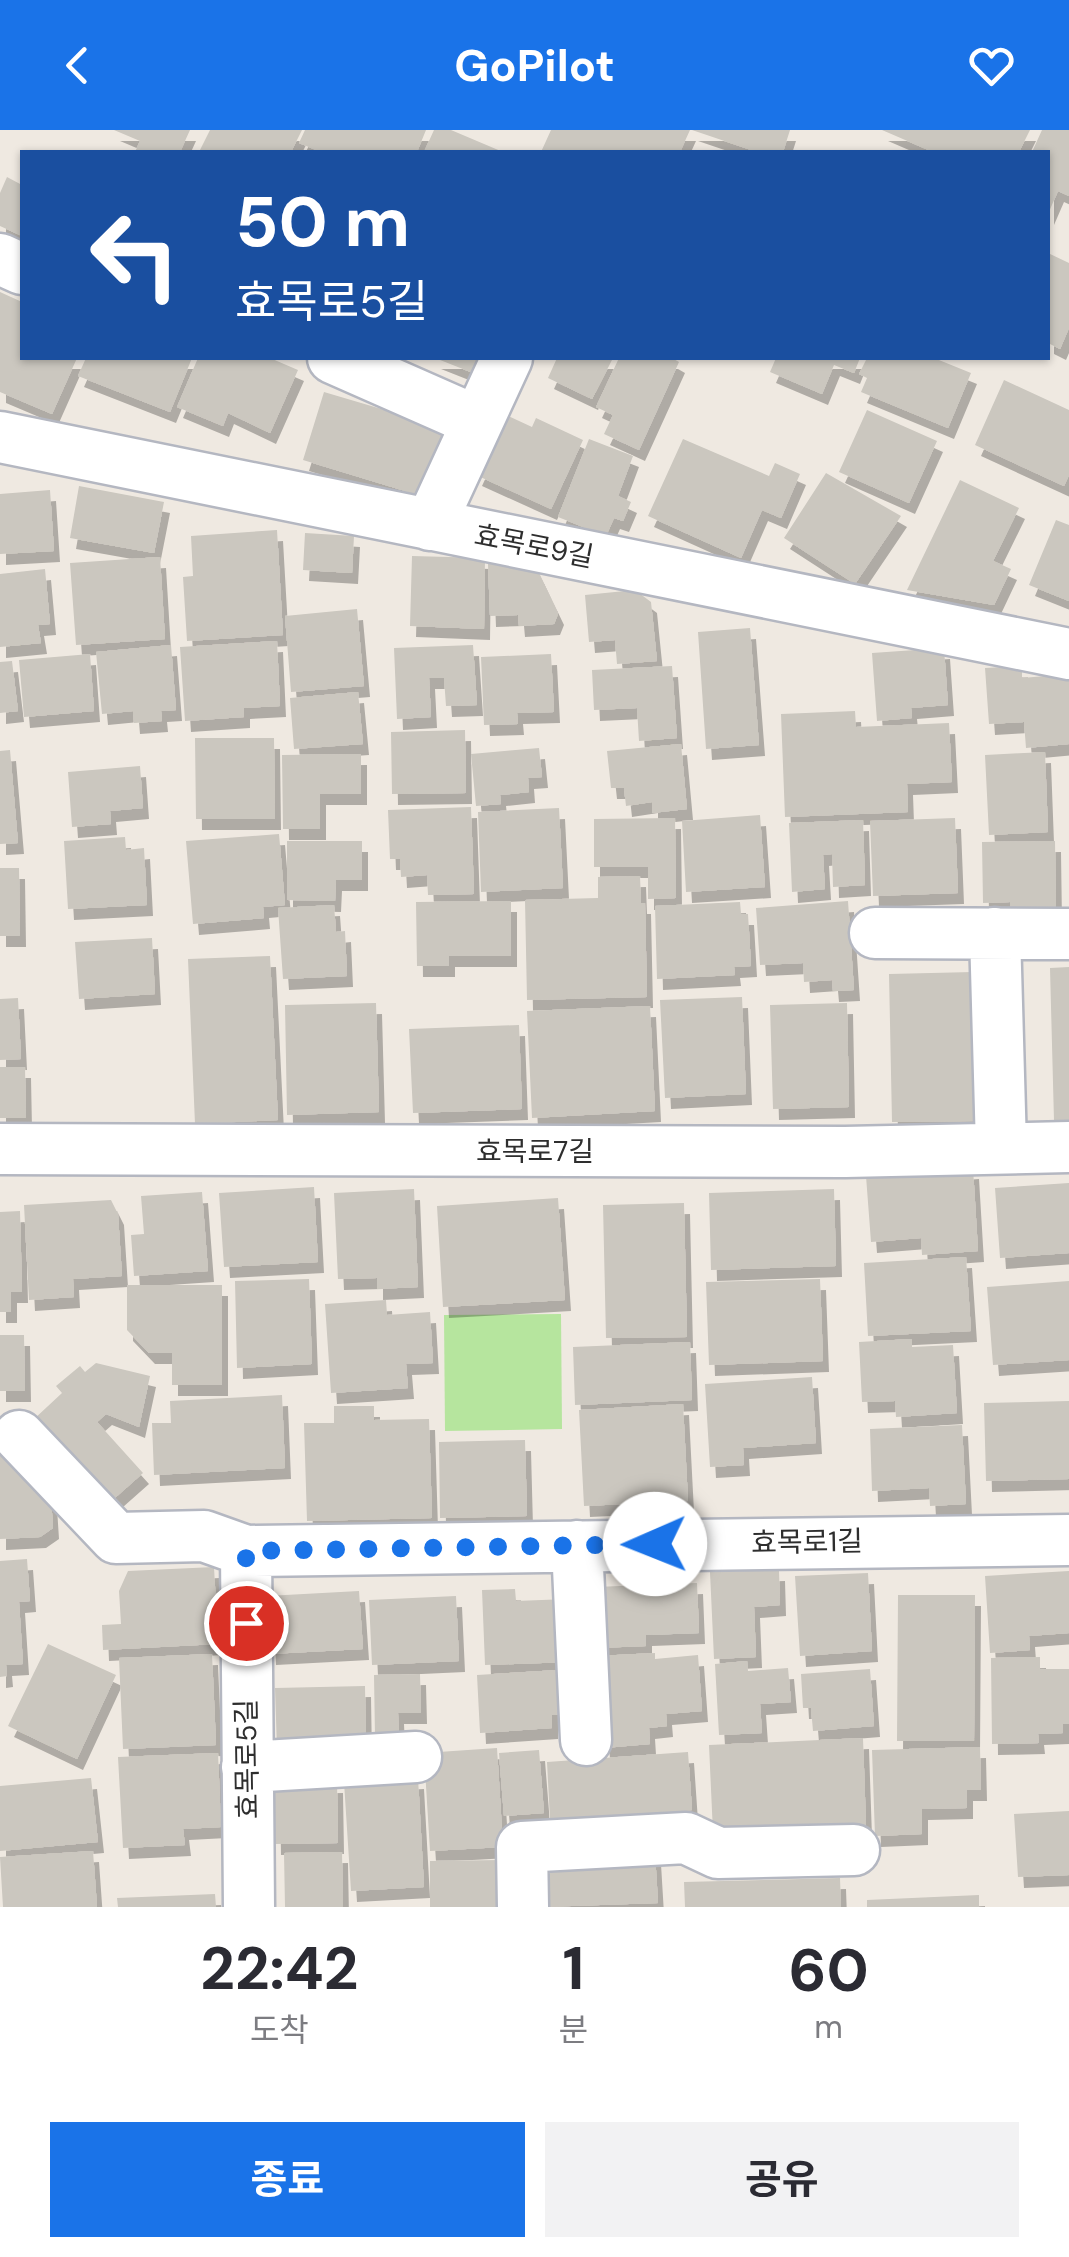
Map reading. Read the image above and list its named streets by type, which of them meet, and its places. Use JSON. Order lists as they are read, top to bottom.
{
  "streets": {
    "street": [
      "효목로9길",
      "효목로7길",
      "효목로1길",
      "효목로5길"
    ]
  },
  "crossings": [
    ["효목로1길", "효목로5길"]
  ],
  "page": {
    "header": "GoPilot",
    "turn": ["50 m", "효목로5길"],
    "eta": [
      "22:42",
      "도착",
      "1",
      "분",
      "60",
      "m"
    ],
    "buttons": ["종료", "공유"]
  }
}
